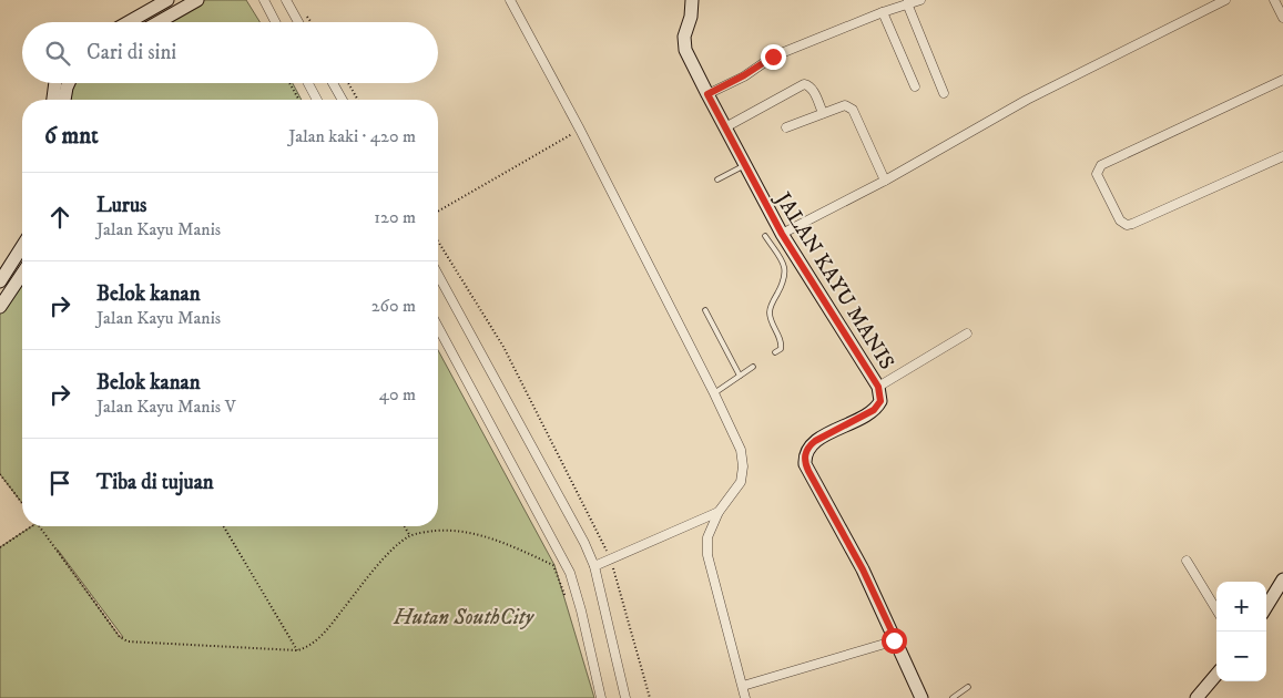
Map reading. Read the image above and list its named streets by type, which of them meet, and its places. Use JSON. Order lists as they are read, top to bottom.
{
  "streets": {
    "street": ["JALAN KAYU MANIS"]
  },
  "parks": ["Hutan SouthCity"],
  "page": {
    "search": "Cari di sini",
    "heading": ["6 mnt", "Jalan kaki · 420 m"],
    "list": [
      ["Lurus", "Jalan Kayu Manis", "120 m"],
      ["Belok kanan", "Jalan Kayu Manis", "260 m"],
      ["Belok kanan", "Jalan Kayu Manis V", "40 m"],
      "Tiba di tujuan"
    ],
    "map_buttons": ["+", "−"]
  }
}
